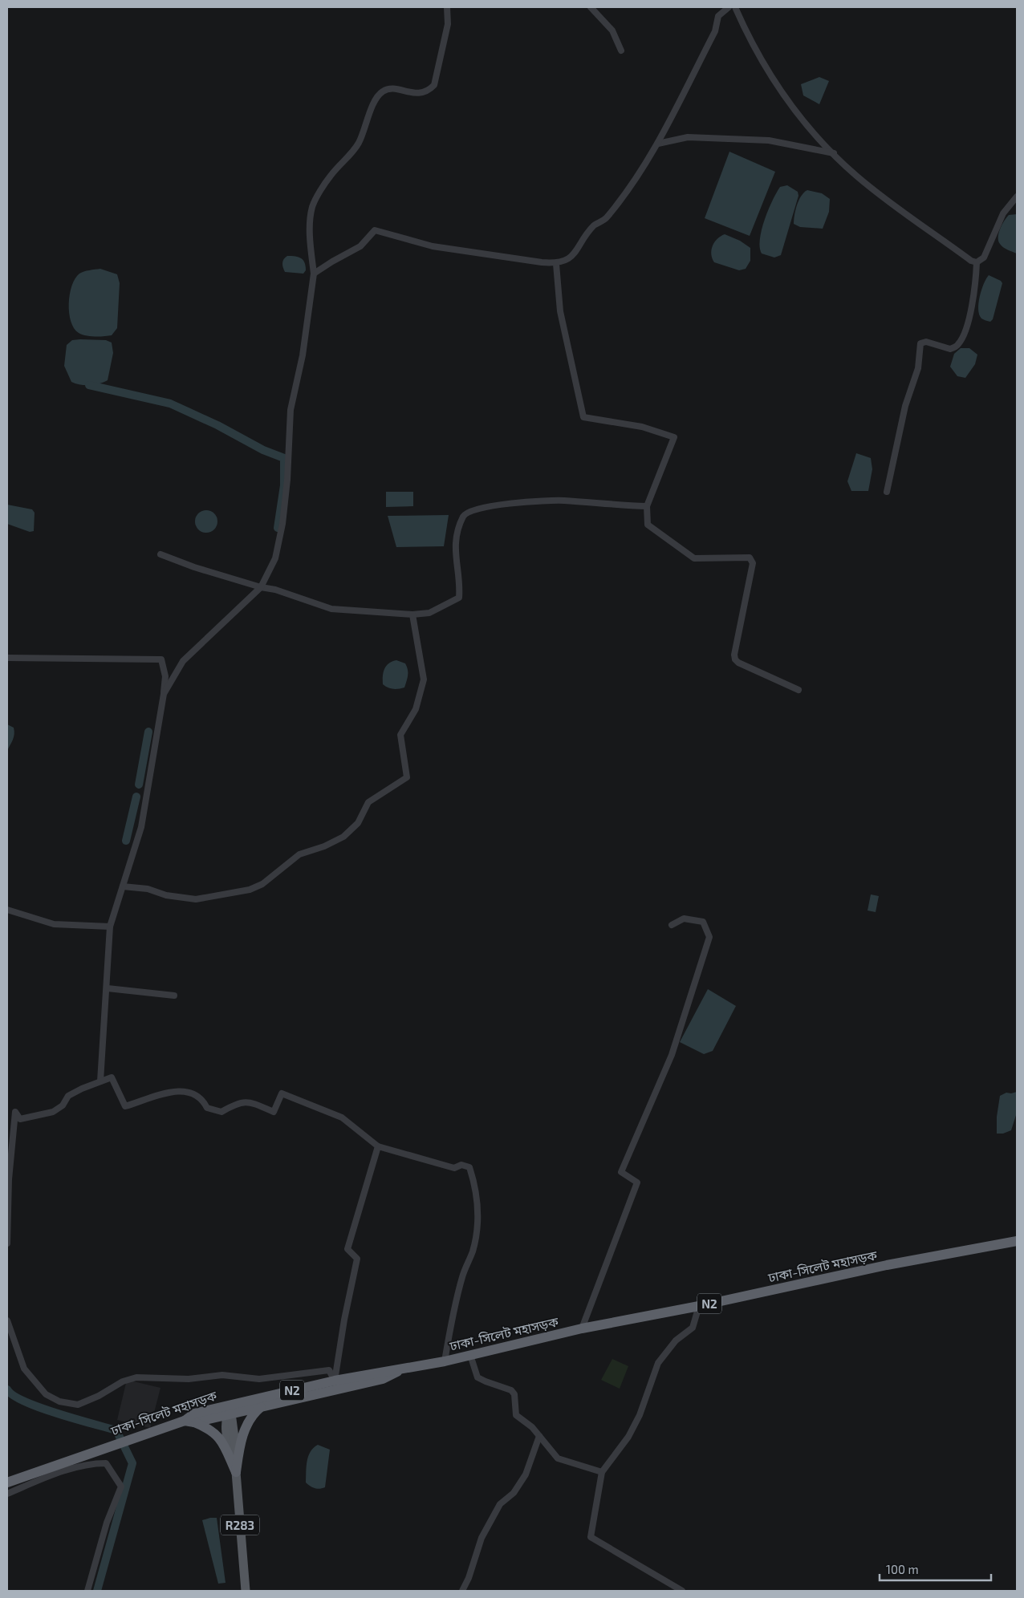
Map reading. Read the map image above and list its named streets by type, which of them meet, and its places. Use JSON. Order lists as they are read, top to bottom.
{
  "streets": {
    "highway": ["ঢাকা-সিলেট মহাসড়ক", "N2", "R283"]
  },
  "crossings": [
    ["ঢাকা-সিলেট মহাসড়ক", "R283"]
  ],
  "scale_bar": "100 m"
}
